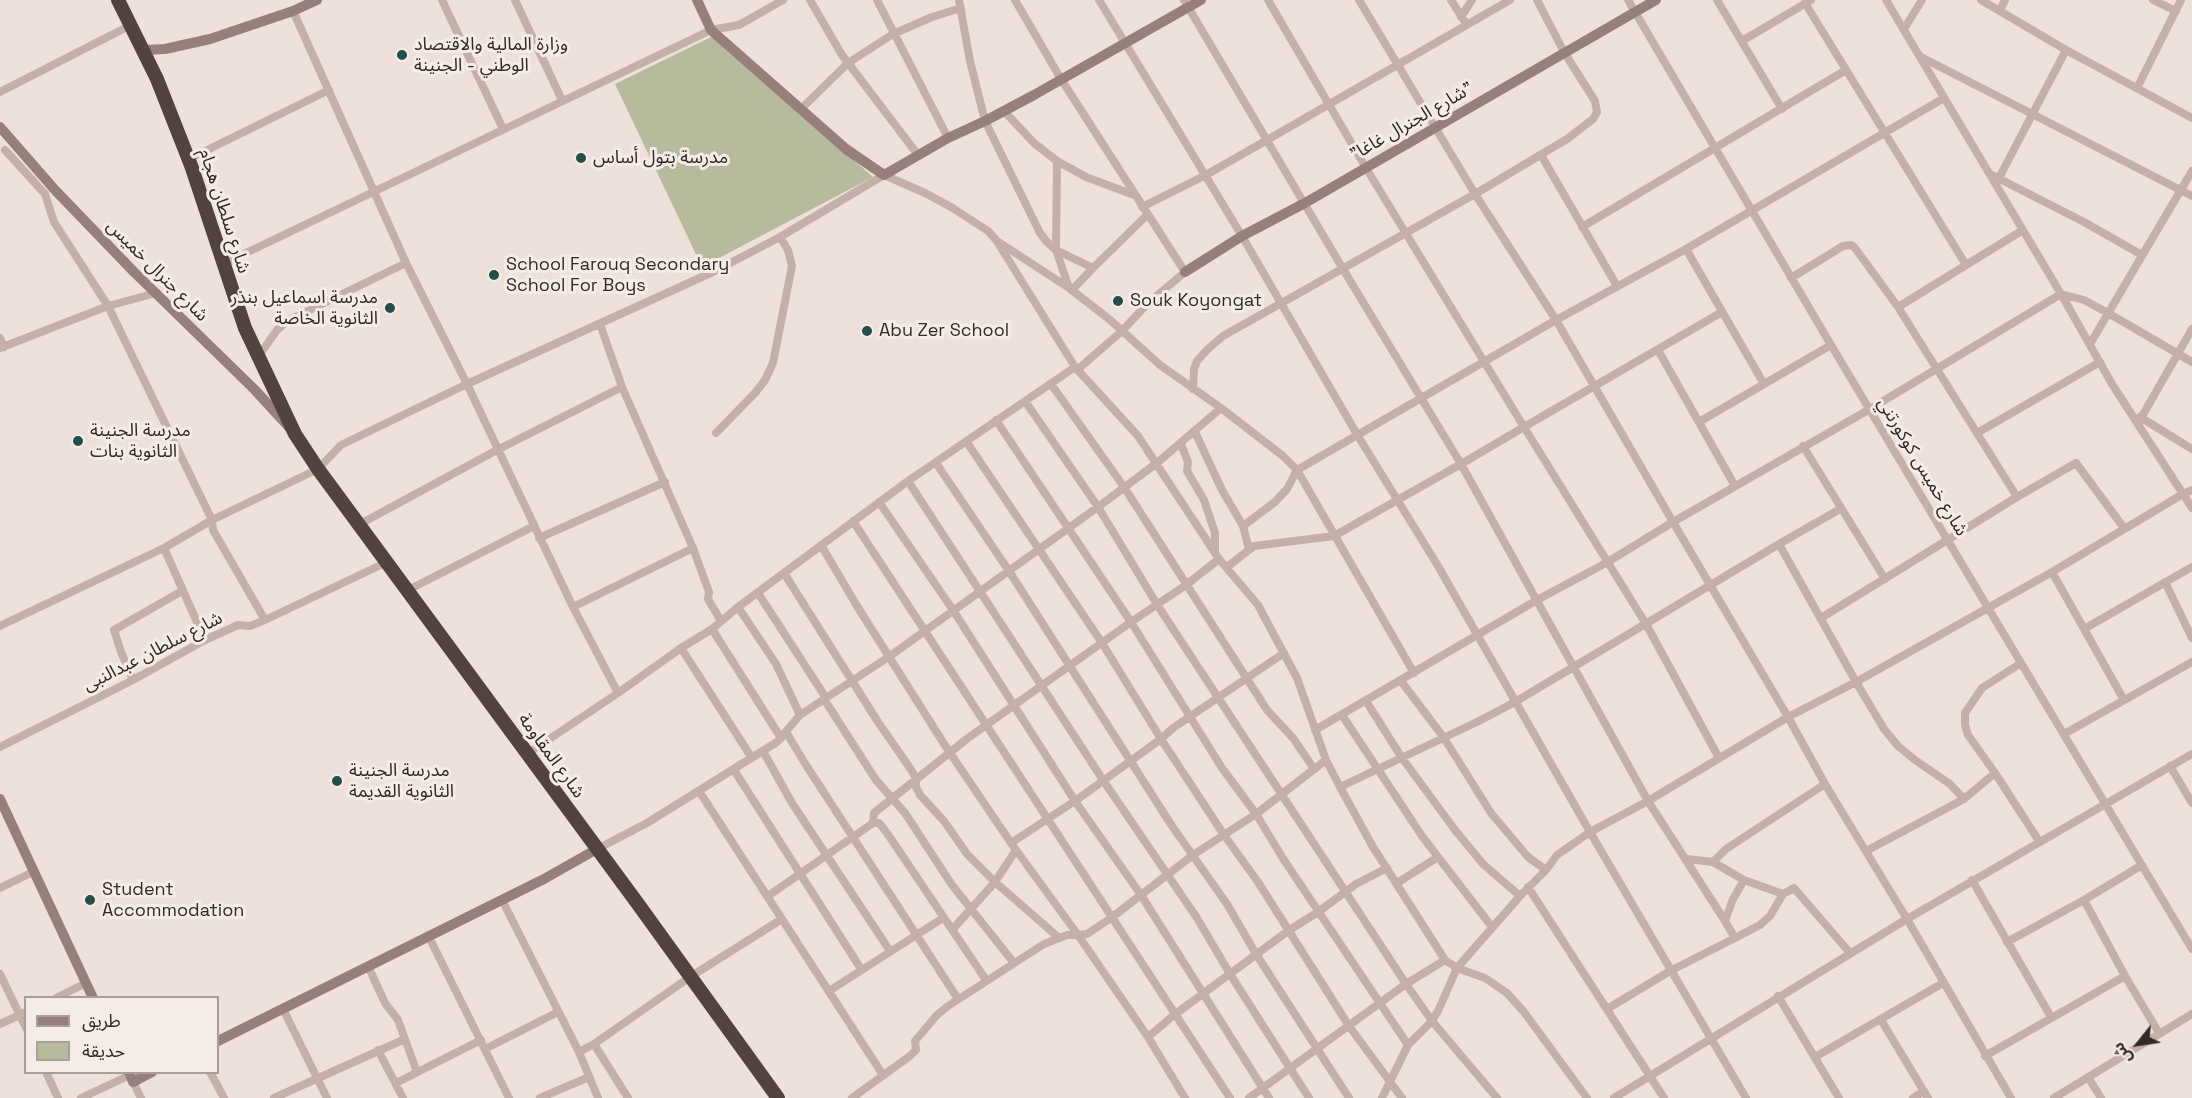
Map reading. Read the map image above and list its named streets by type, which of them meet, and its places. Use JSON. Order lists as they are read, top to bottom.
{
  "streets": {
    "highway": ["شارع سلطان هجام", "شارع المقاومة"],
    "main road": ["\"شارع الجنرال غاغا\"", "شارع جنرال خميس"],
    "street": ["شارع خميس كوكورتني", "شارع سلطان عبدالنبى"]
  },
  "crossings": [
    ["\"شارع الجنرال غاغا\"", "شارع خميس كوكورتني"],
    ["شارع سلطان هجام", "شارع جنرال خميس"],
    ["شارع سلطان هجام", "شارع المقاومة"],
    ["شارع جنرال خميس", "شارع المقاومة"],
    ["شارع سلطان عبدالنبى", "شارع المقاومة"]
  ],
  "places": [
    "وزارة المالية والاقتصاد الوطني - الجنينة",
    "مدرسة بتول أساس",
    "School Farouq Secondary School For Boys",
    "Souk Koyongat",
    "مدرسة اسماعيل بنذر الثانوية الخاصة",
    "Abu Zer School",
    "مدرسة الجنينة الثانوية بنات",
    "مدرسة الجنينة الثانوية القديمة",
    "Student Accommodation"
  ],
  "legend": ["طريق", "حديقة"],
  "north": "bottom left"
}
